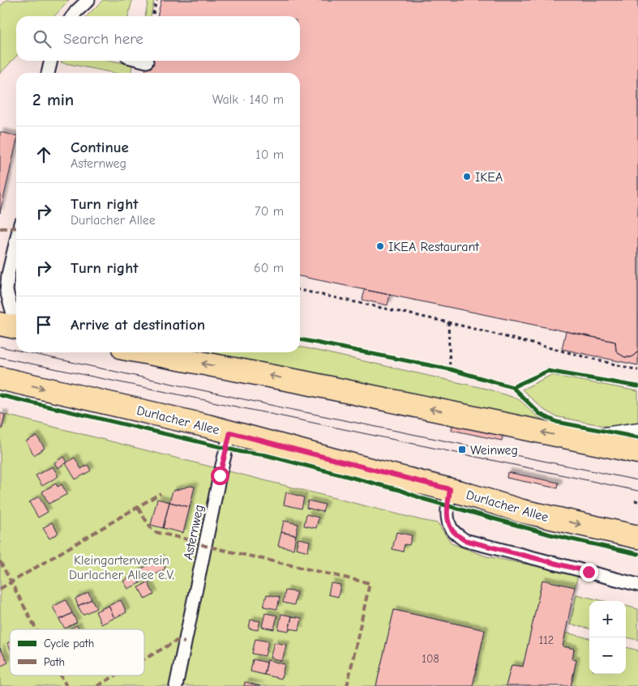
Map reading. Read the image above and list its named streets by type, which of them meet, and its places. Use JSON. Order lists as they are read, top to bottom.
{
  "streets": {
    "main road": ["Durlacher Allee"],
    "lane": ["Asternweg"]
  },
  "crossings": [
    ["Durlacher Allee", "Asternweg"]
  ],
  "parks": ["Kleingartenverein Durlacher Allee e.V."],
  "places": {
    "other": ["IKEA", "IKEA Restaurant"],
    "transit": ["Weinweg"]
  },
  "house_numbers": ["112", "108"],
  "legend": ["Cycle path", "Path"],
  "page": {
    "search": "Search here",
    "heading": ["2 min", "Walk · 140 m"],
    "list": [
      ["Continue", "Asternweg", "10 m"],
      ["Turn right", "Durlacher Allee", "70 m"],
      ["Turn right", "60 m"],
      "Arrive at destination"
    ],
    "map_buttons": ["+", "−"]
  }
}
